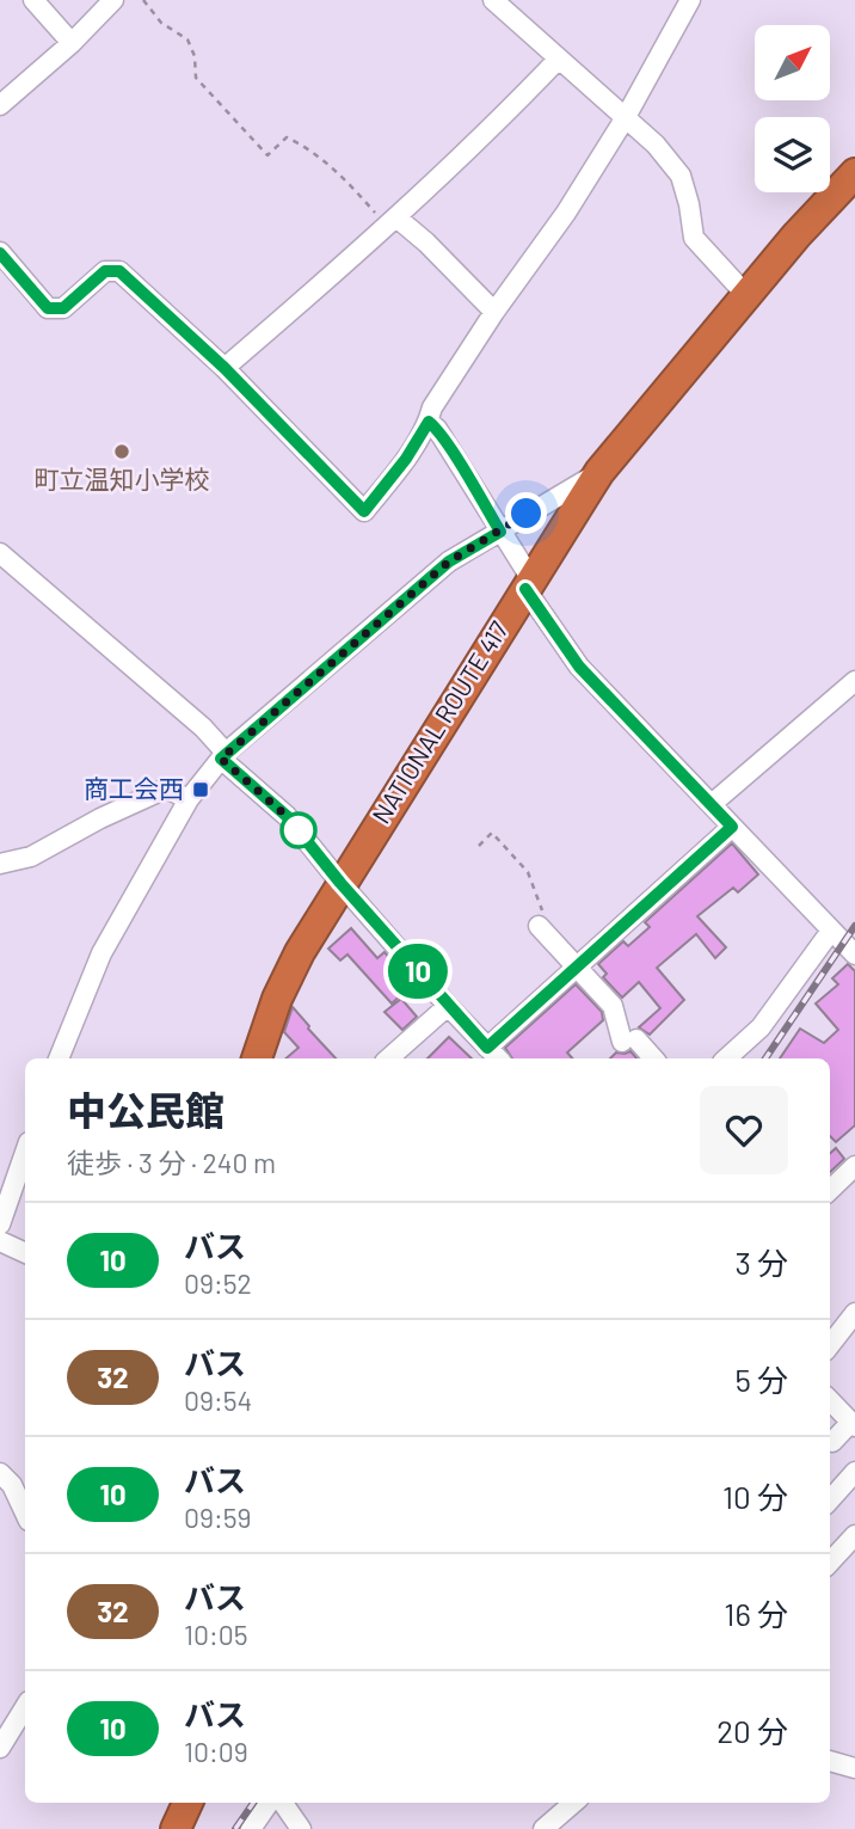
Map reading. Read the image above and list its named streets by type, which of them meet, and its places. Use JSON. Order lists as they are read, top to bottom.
{
  "streets": {
    "highway": ["NATIONAL ROUTE 417"]
  },
  "places": {
    "other": ["町立温知小学校"],
    "transit": ["商工会西"]
  },
  "lines": ["bus line 10"],
  "north": "top right",
  "page": {
    "on_map": "10",
    "heading": ["中公民館", "徒歩 · 3 分 · 240 m"],
    "list": [
      {
        "mark": "10",
        "name": "バス",
        "note": "09:52",
        "value": "3 分"
      },
      {
        "mark": "32",
        "name": "バス",
        "note": "09:54",
        "value": "5 分"
      },
      {
        "mark": "10",
        "name": "バス",
        "note": "09:59",
        "value": "10 分"
      },
      {
        "mark": "32",
        "name": "バス",
        "note": "10:05",
        "value": "16 分"
      },
      {
        "mark": "10",
        "name": "バス",
        "note": "10:09",
        "value": "20 分"
      }
    ]
  }
}
